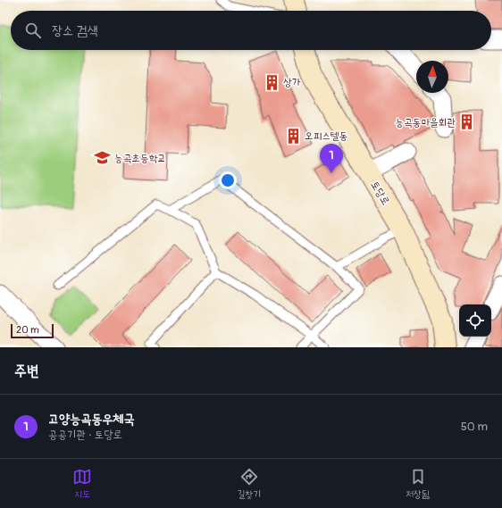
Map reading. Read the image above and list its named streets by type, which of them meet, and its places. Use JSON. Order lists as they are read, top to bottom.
{
  "streets": {
    "main road": ["토당로"]
  },
  "places": {
    "building": ["상가", "능곡동마을회관", "오피스텔동"],
    "school or university": ["능곡초등학교"]
  },
  "scale_bar": "20 m",
  "north": "top",
  "page": {
    "search": "장소 검색",
    "pins": "1",
    "scale": "20 m",
    "heading": "주변",
    "list": [
      {
        "mark": "1",
        "name": "고양능곡동우체국",
        "note": "공공기관 · 토당로",
        "value": "50 m"
      }
    ],
    "nav": ["지도", "길찾기", "저장됨"]
  }
}
